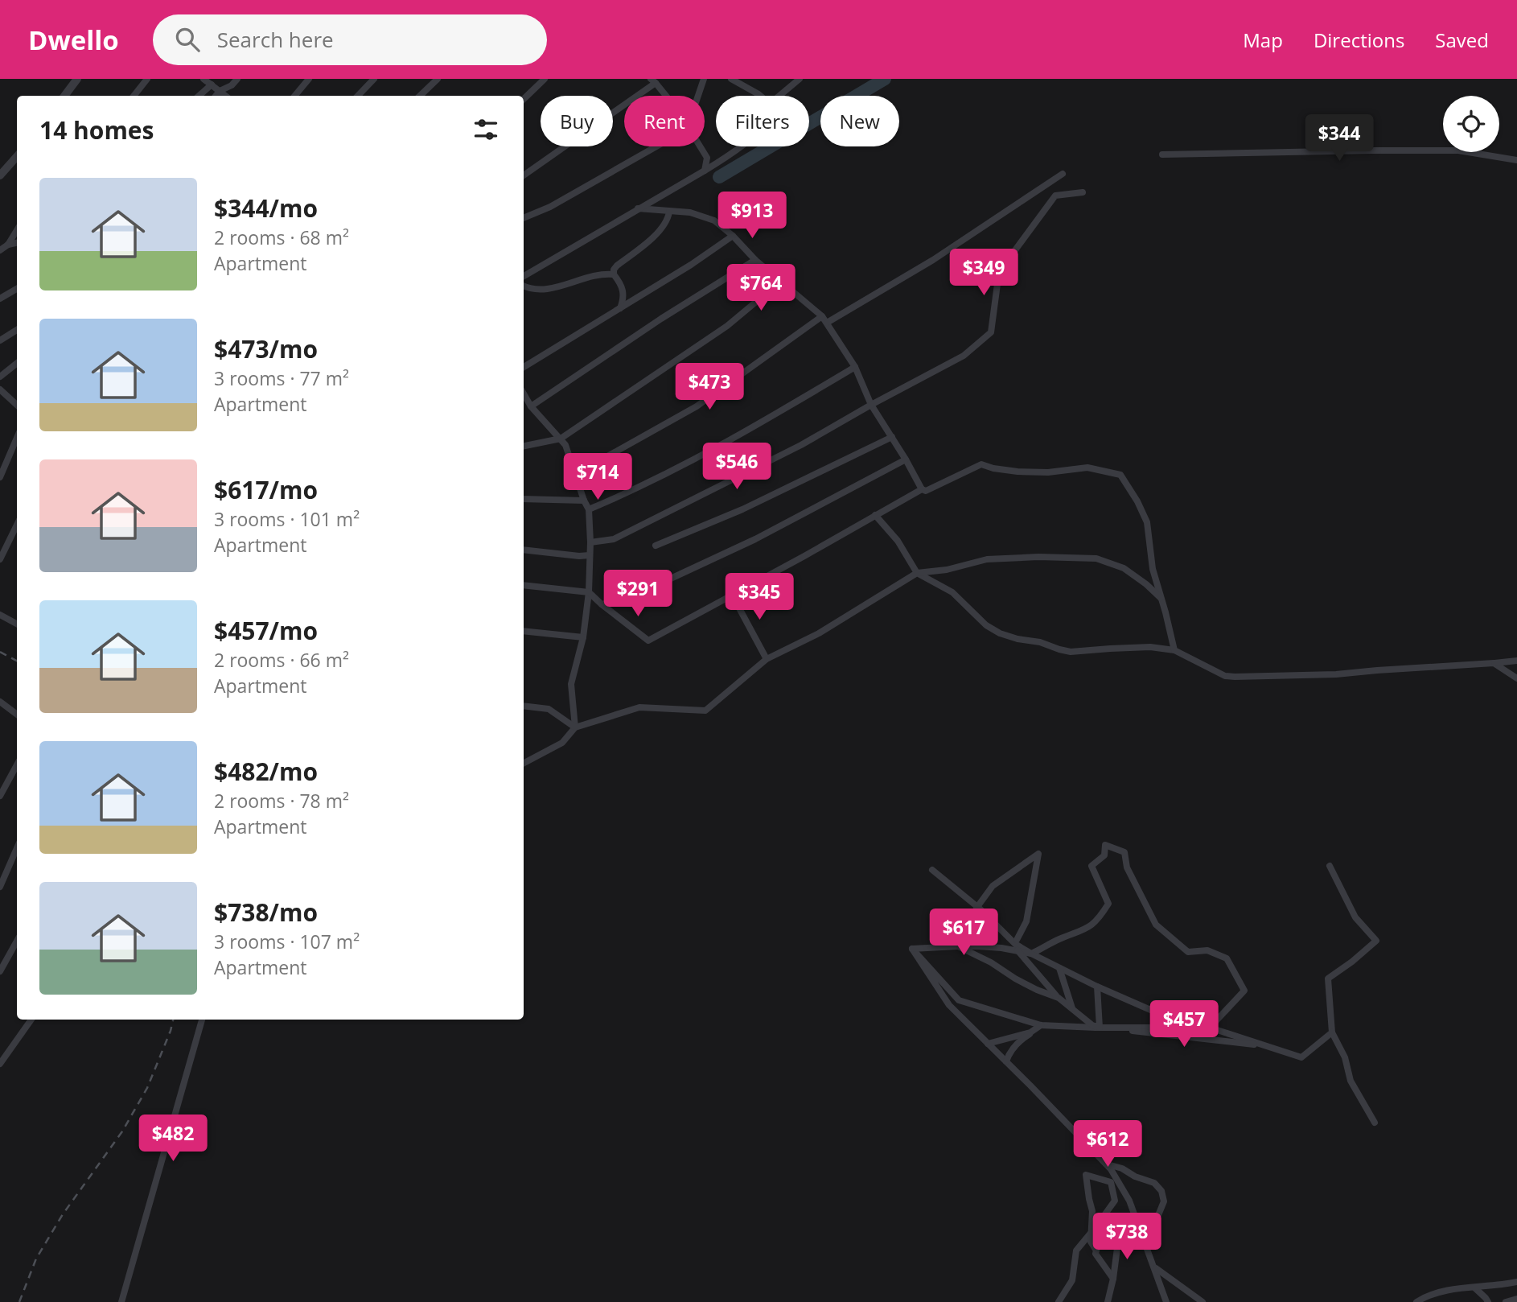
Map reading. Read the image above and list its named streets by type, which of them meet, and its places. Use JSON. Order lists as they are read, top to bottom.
{
  "page": {
    "header": "Dwello",
    "search": "Search here",
    "nav": ["Map", "Directions", "Saved"],
    "chip": [
      "Buy",
      "Rent",
      "Filters",
      "New"
    ],
    "heading": "14 homes",
    "price": [
      "$344",
      "$913",
      "$349",
      "$764",
      "$473",
      "$546",
      "$714",
      "$291",
      "$345",
      "$617",
      "$457",
      "$482",
      "$612",
      "$738"
    ],
    "list": [
      {
        "name": "$344/mo",
        "note": "2 rooms · 68 m² · Apartment"
      },
      {
        "name": "$473/mo",
        "note": "3 rooms · 77 m² · Apartment"
      },
      {
        "name": "$617/mo",
        "note": "3 rooms · 101 m² · Apartment"
      },
      {
        "name": "$457/mo",
        "note": "2 rooms · 66 m² · Apartment"
      },
      {
        "name": "$482/mo",
        "note": "2 rooms · 78 m² · Apartment"
      },
      {
        "name": "$738/mo",
        "note": "3 rooms · 107 m² · Apartment"
      }
    ]
  }
}
